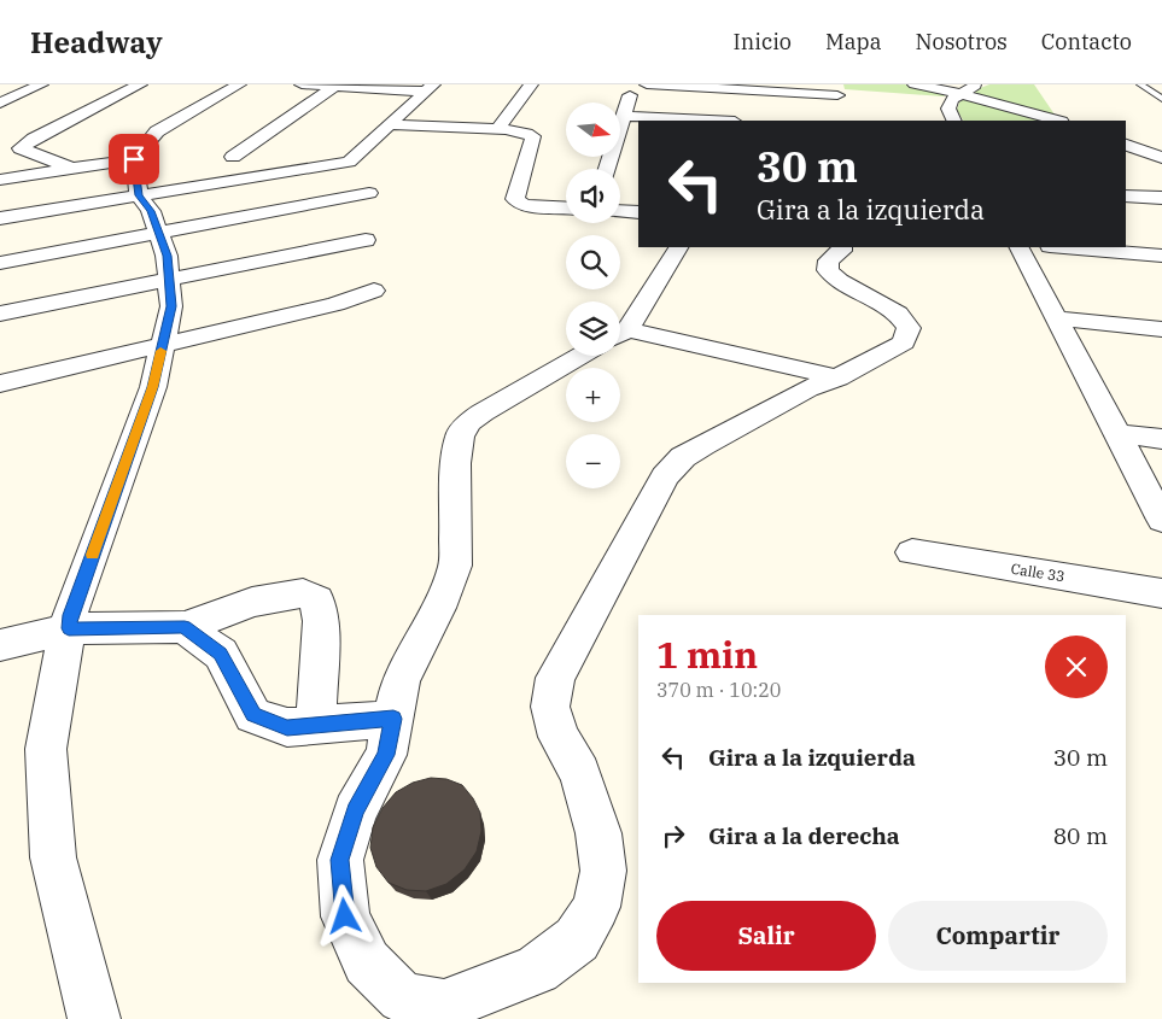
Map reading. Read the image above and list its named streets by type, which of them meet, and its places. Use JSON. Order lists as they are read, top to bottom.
{
  "streets": {
    "street": ["Calle 33"]
  },
  "north": "right",
  "page": {
    "header": "Headway",
    "nav": [
      "Inicio",
      "Mapa",
      "Nosotros",
      "Contacto"
    ],
    "map_buttons": ["+", "−"],
    "turn": ["30 m", "Gira a la izquierda"],
    "heading": ["1 min", "370 m · 10:20"],
    "list": [
      {
        "name": "Gira a la izquierda",
        "value": "30 m"
      },
      {
        "name": "Gira a la derecha",
        "value": "80 m"
      }
    ],
    "buttons": ["Salir", "Compartir"]
  }
}
